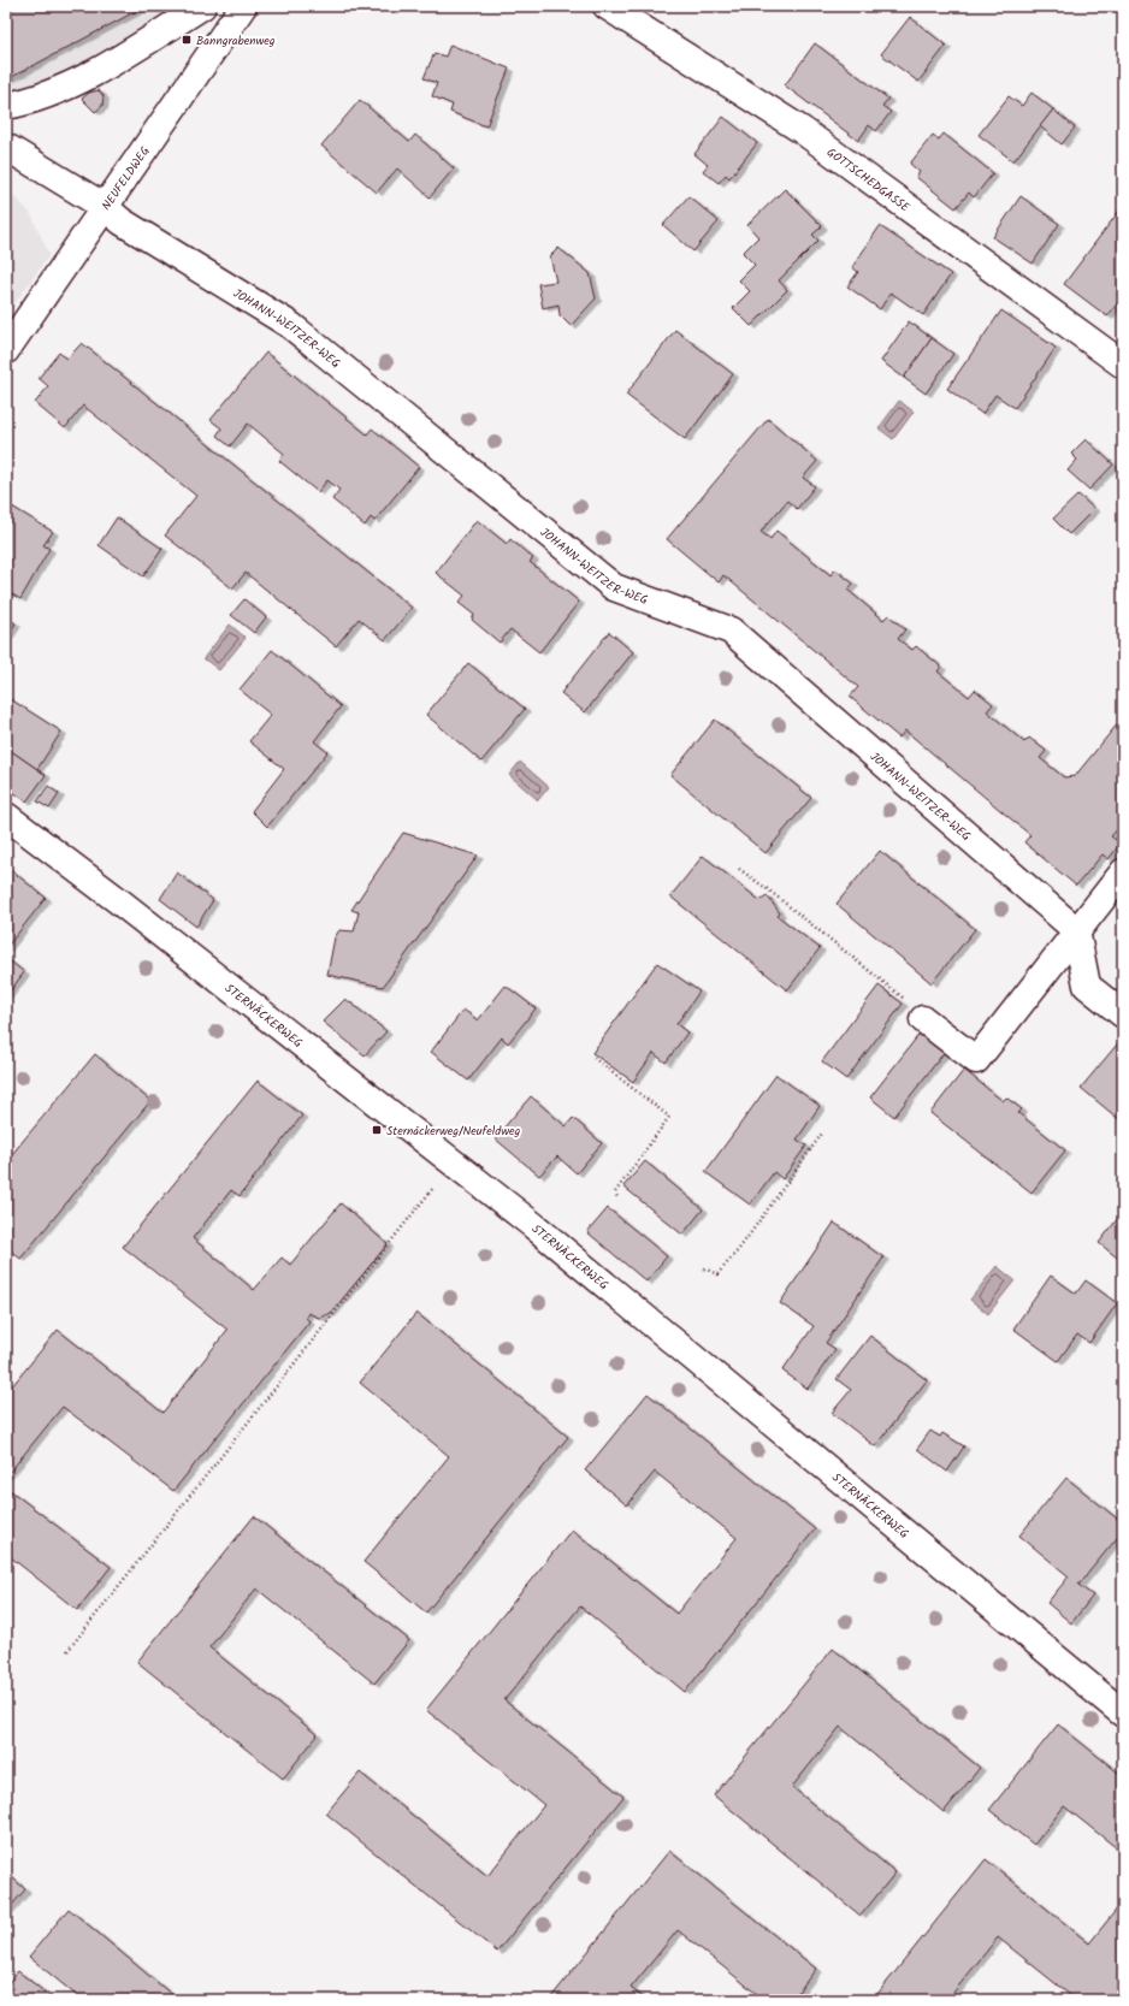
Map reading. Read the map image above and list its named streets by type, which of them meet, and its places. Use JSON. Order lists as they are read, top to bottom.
{
  "streets": {
    "street": [
      "NEUFELDWEG",
      "GOTTSCHEDGASSE",
      "JOHANN-WEITZER-WEG",
      "STERNÄCKERWEG"
    ]
  },
  "crossings": [
    ["NEUFELDWEG", "JOHANN-WEITZER-WEG"]
  ],
  "places": {
    "transit": ["Banngrabenweg", "Sternäckerweg/Neufeldweg"]
  }
}
